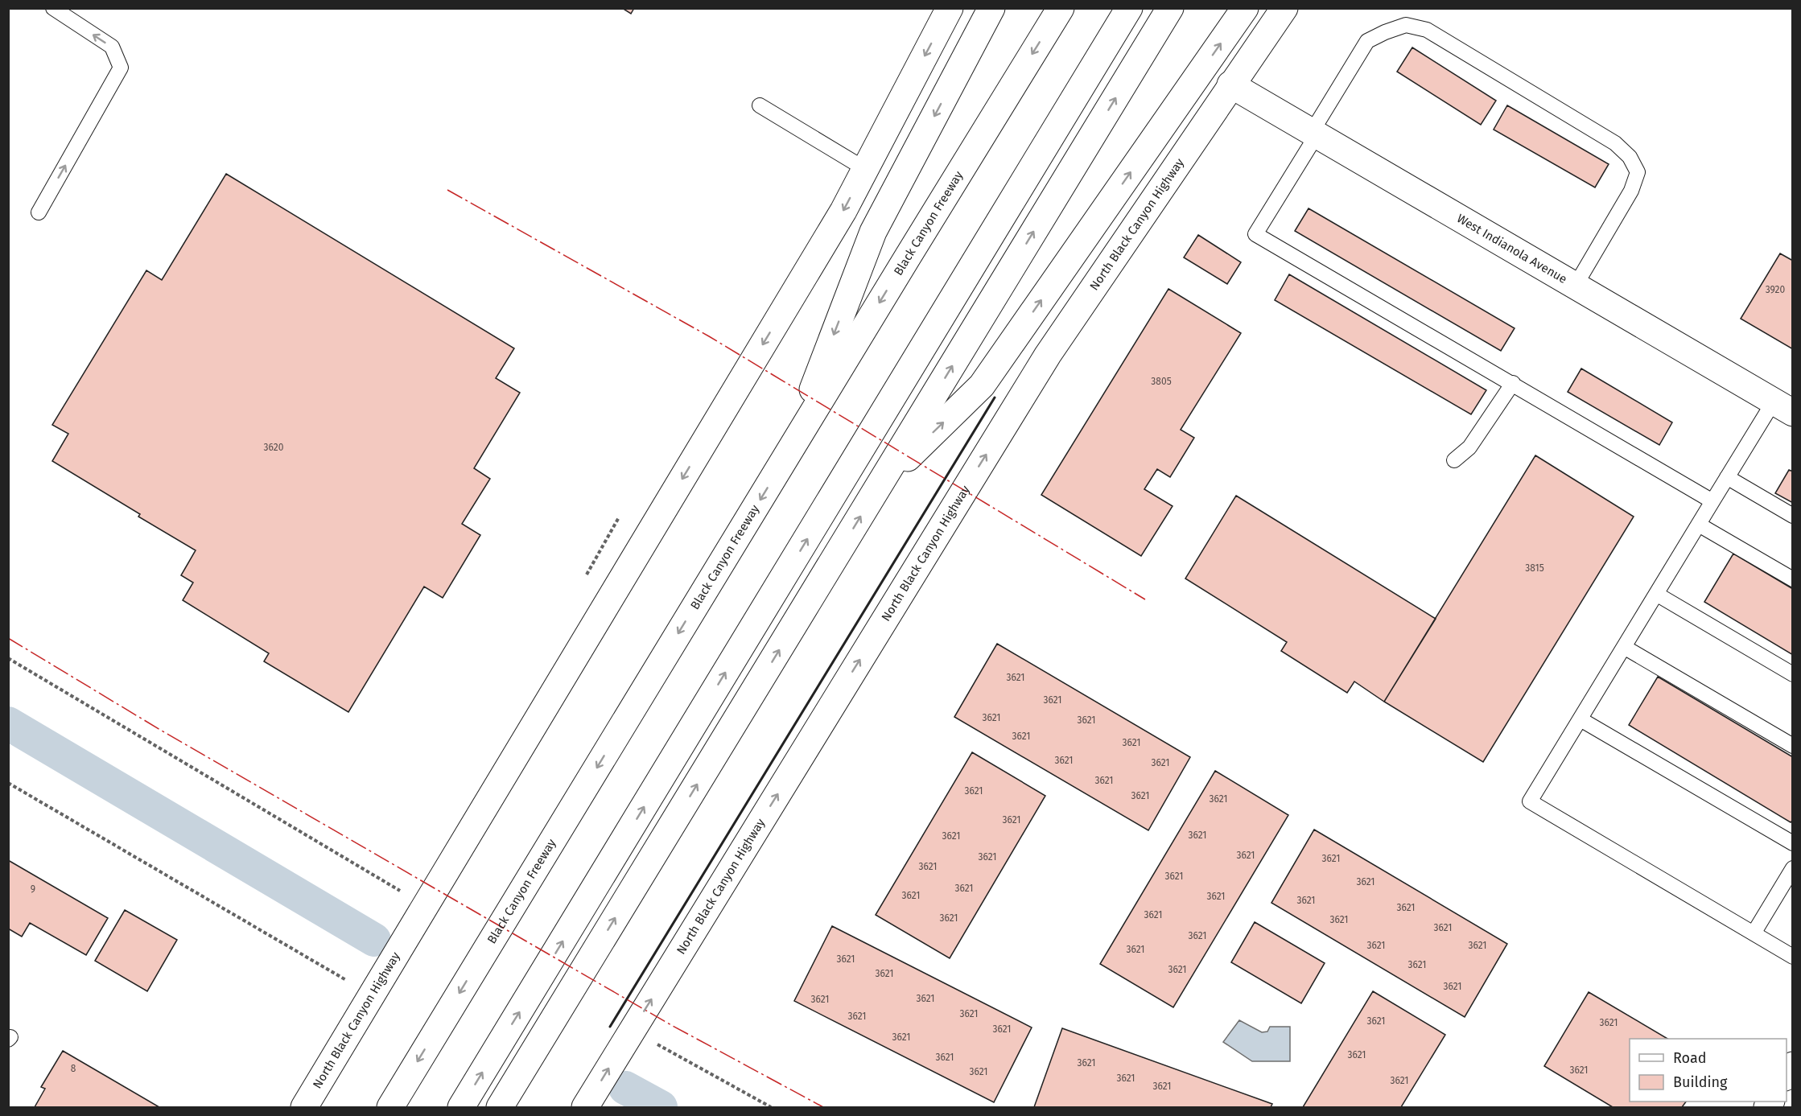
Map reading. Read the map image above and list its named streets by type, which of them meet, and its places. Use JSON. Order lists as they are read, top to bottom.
{
  "streets": {
    "main road": ["North Black Canyon Highway", "Black Canyon Freeway", "West Indianola Avenue"]
  },
  "crossings": [
    ["North Black Canyon Highway", "West Indianola Avenue"]
  ],
  "house_numbers": [
    "3920",
    "3805",
    "3620",
    "3815",
    "3621",
    "3621",
    "3621",
    "3621",
    "3621",
    "3621",
    "3621",
    "3621",
    "3621",
    "3621",
    "3621",
    "3621",
    "3621",
    "3621",
    "3621",
    "3621",
    "3621",
    "3621",
    "3621",
    "3621",
    "3621",
    "3621",
    "9",
    "3621",
    "3621",
    "3621",
    "3621",
    "3621",
    "3621",
    "3621",
    "3621",
    "3621",
    "3621",
    "3621",
    "3621",
    "3621",
    "3621",
    "3621",
    "3621",
    "3621",
    "3621",
    "3621",
    "3621",
    "3621",
    "3621",
    "3621",
    "3621",
    "3621",
    "3621",
    "3621",
    "3621",
    "8",
    "3621",
    "3621",
    "3621",
    "3621",
    "3621"
  ],
  "legend": ["Road", "Building"]
}
